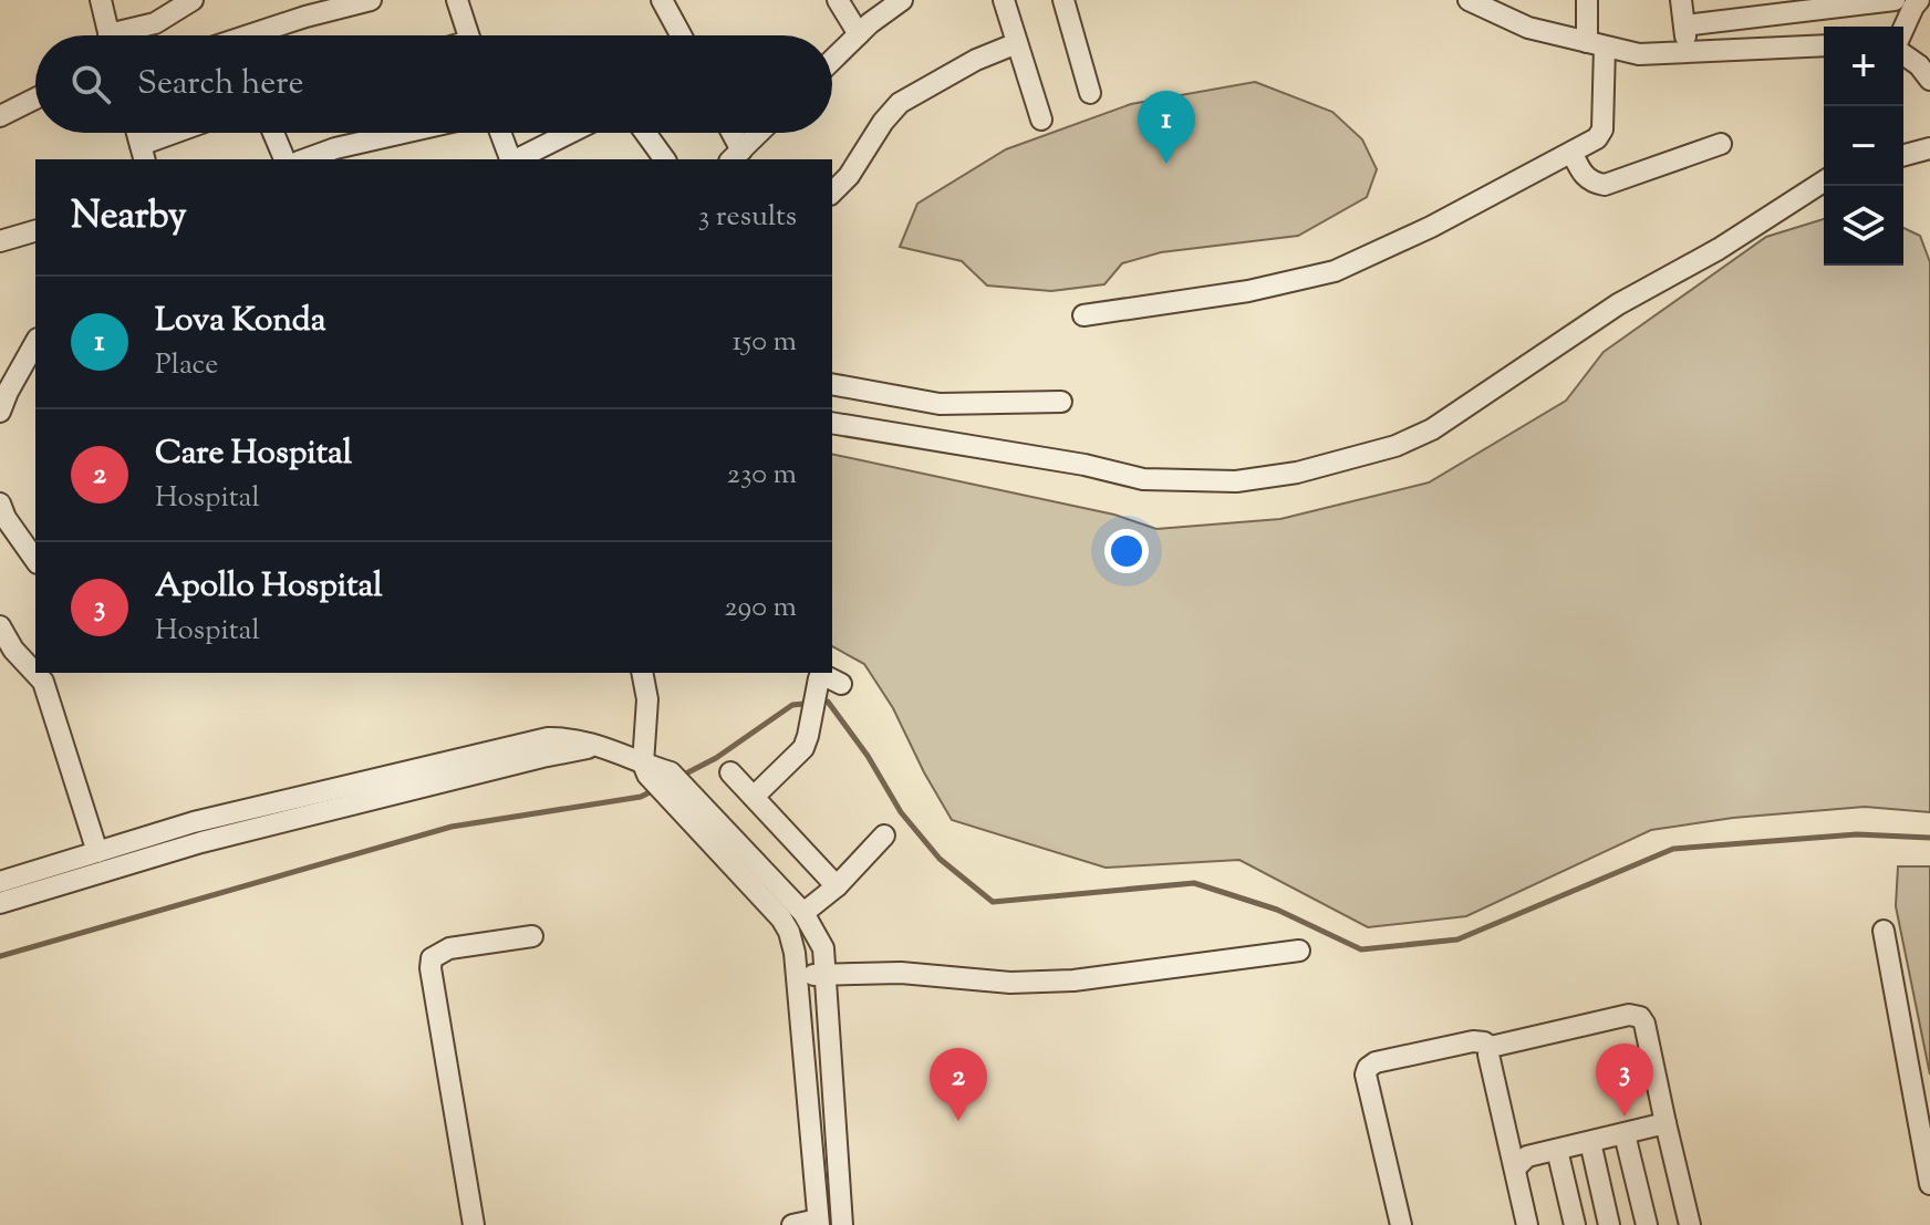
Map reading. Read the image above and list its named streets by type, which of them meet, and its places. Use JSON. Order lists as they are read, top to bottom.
{
  "page": {
    "map_buttons": ["+", "−"],
    "search": "Search here",
    "pins": ["1", "3", "2"],
    "heading": ["Nearby", "3 results"],
    "list": [
      {
        "mark": "1",
        "name": "Lova Konda",
        "note": "Place",
        "value": "150 m"
      },
      {
        "mark": "2",
        "name": "Care Hospital",
        "note": "Hospital",
        "value": "230 m"
      },
      {
        "mark": "3",
        "name": "Apollo Hospital",
        "note": "Hospital",
        "value": "290 m"
      }
    ]
  }
}
